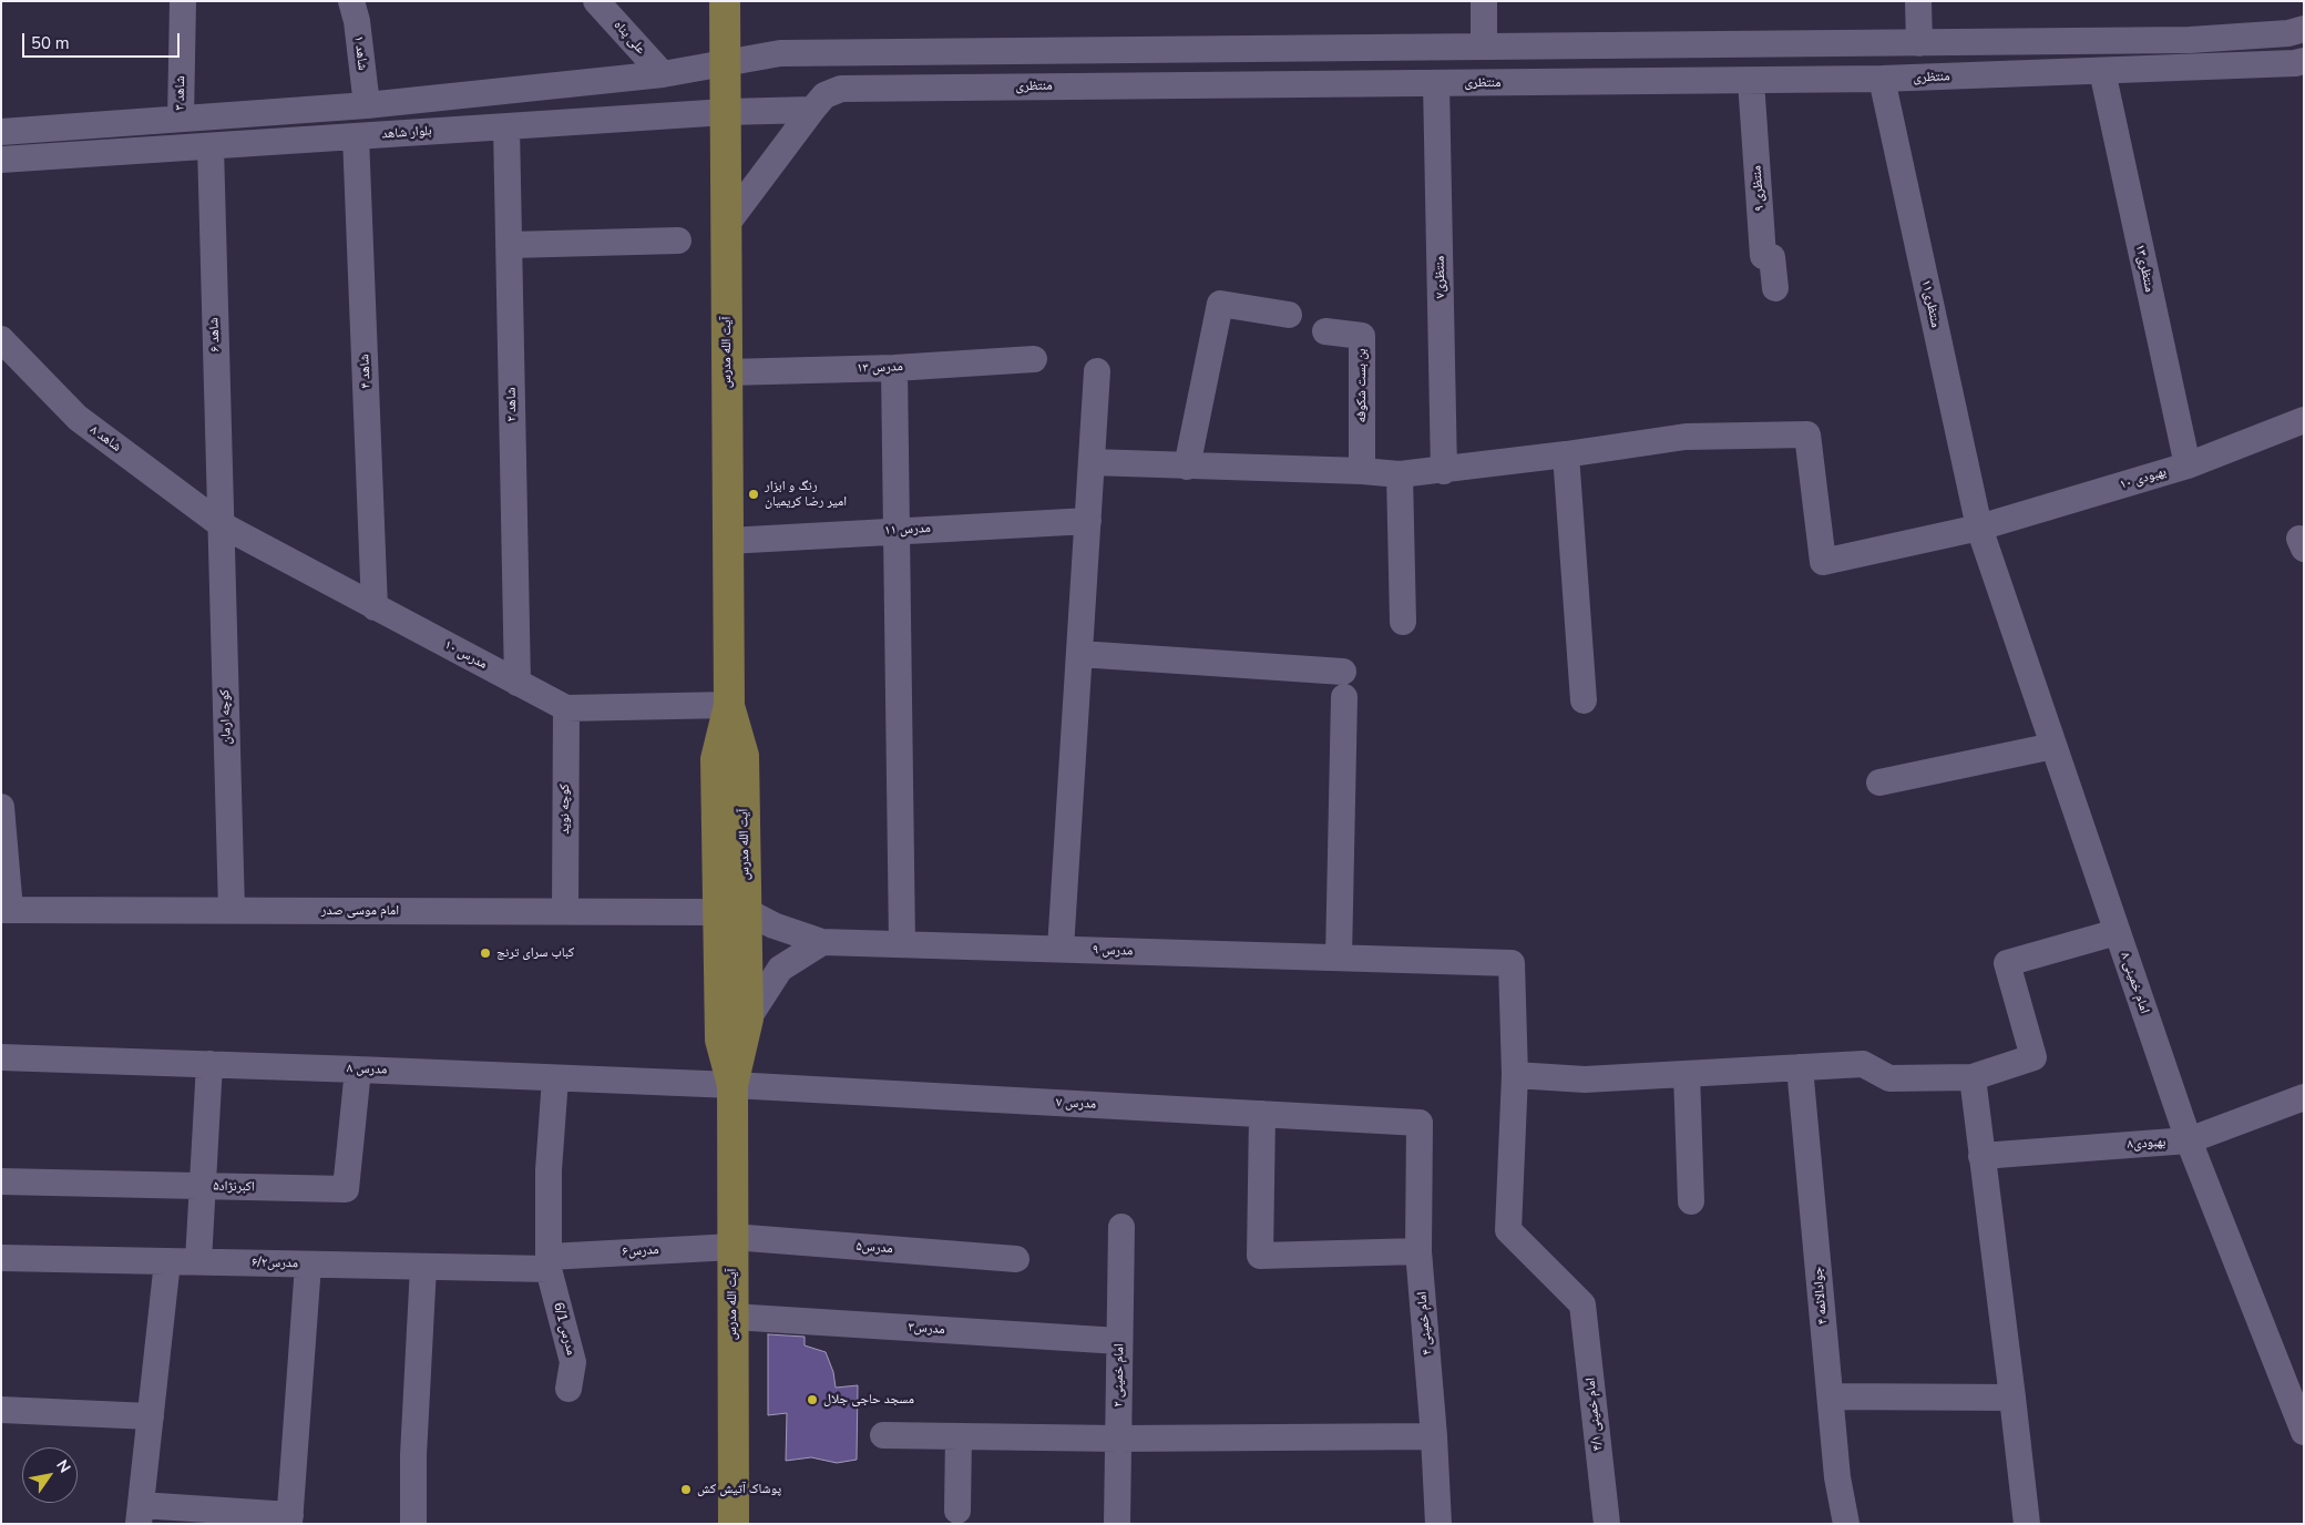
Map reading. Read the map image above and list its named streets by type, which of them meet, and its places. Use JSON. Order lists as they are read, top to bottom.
{
  "streets": {
    "main road": ["آیت الله مدرس"],
    "street": [
      "علی پناه",
      "شاهد ۱",
      "منتظری",
      "شاهد ۳",
      "بلوار شاهد",
      "منتظری ۹",
      "منتظری۱۳",
      "منتظری۷",
      "منتظری۱۱",
      "شاهد ۶",
      "مدرس ۱۳",
      "شاهد ۴",
      "بن بست شکوفه",
      "شاهد ۲",
      "شاهد ۸",
      "بهبودی ۱۰",
      "مدرس ۱۱",
      "مدرس ۱۰",
      "کوچه ارمان",
      "کوچه نوید",
      "امام موسی صدر",
      "مدرس ۹",
      "امام خمینی ۸",
      "مدرس ۸",
      "مدرس ۷",
      "بهبودی۸",
      "اکبرنژاد۵",
      "مدرس۵",
      "مدرس۶",
      "مدرس۶/۲",
      "جوادالائمه ۴",
      "امام خمینی ۴",
      "مدرس 6/1",
      "مدرس۳",
      "امام خمینی ۲",
      "امام خمینی ۴/۱"
    ]
  },
  "crossings": [
    ["منتظری", "بلوار شاهد"],
    ["منتظری", "منتظری ۹"],
    ["منتظری", "منتظری۱۳"],
    ["منتظری", "منتظری۷"],
    ["منتظری", "منتظری۱۱"],
    ["منتظری", "آیت الله مدرس"],
    ["بلوار شاهد", "شاهد ۶"],
    ["بلوار شاهد", "آیت الله مدرس"],
    ["بلوار شاهد", "شاهد ۴"],
    ["بلوار شاهد", "شاهد ۲"],
    ["منتظری۱۳", "بهبودی ۱۰"],
    ["منتظری۱۱", "بهبودی ۱۰"],
    ["منتظری۱۱", "امام خمینی ۸"],
    ["شاهد ۶", "شاهد ۸"],
    ["شاهد ۶", "مدرس ۱۰"],
    ["شاهد ۶", "کوچه ارمان"],
    ["آیت الله مدرس", "مدرس ۱۳"],
    ["آیت الله مدرس", "مدرس ۱۱"],
    ["آیت الله مدرس", "مدرس ۱۰"],
    ["آیت الله مدرس", "امام موسی صدر"],
    ["آیت الله مدرس", "مدرس ۹"],
    ["آیت الله مدرس", "مدرس ۸"],
    ["آیت الله مدرس", "مدرس ۷"],
    ["آیت الله مدرس", "مدرس۵"],
    ["آیت الله مدرس", "مدرس۶"],
    ["آیت الله مدرس", "مدرس۳"],
    ["شاهد ۴", "مدرس ۱۰"],
    ["شاهد ۲", "مدرس ۱۰"],
    ["شاهد ۸", "مدرس ۱۰"],
    ["شاهد ۸", "کوچه ارمان"],
    ["بهبودی ۱۰", "امام خمینی ۸"],
    ["مدرس ۱۰", "کوچه ارمان"],
    ["مدرس ۱۰", "کوچه نوید"],
    ["کوچه ارمان", "امام موسی صدر"],
    ["کوچه نوید", "امام موسی صدر"],
    ["امام موسی صدر", "مدرس ۹"],
    ["مدرس ۹", "امام خمینی ۴/۱"],
    ["امام خمینی ۸", "بهبودی۸"],
    ["مدرس ۸", "مدرس ۷"],
    ["مدرس ۸", "اکبرنژاد۵"],
    ["مدرس ۸", "مدرس 6/1"],
    ["مدرس ۷", "امام خمینی ۴"],
    ["مدرس۵", "مدرس۶"],
    ["مدرس۶", "مدرس۶/۲"],
    ["مدرس۶", "مدرس 6/1"],
    ["مدرس۶/۲", "مدرس 6/1"],
    ["مدرس۳", "امام خمینی ۲"]
  ],
  "places": [
    "رنگ و ابزار امیر رضا کریمیان",
    "کباب سرای ترنج",
    "مسجد حاجی جلال",
    "پوشاک آتیش کش"
  ],
  "scale_bar": "50 m",
  "north": "top right"
}
